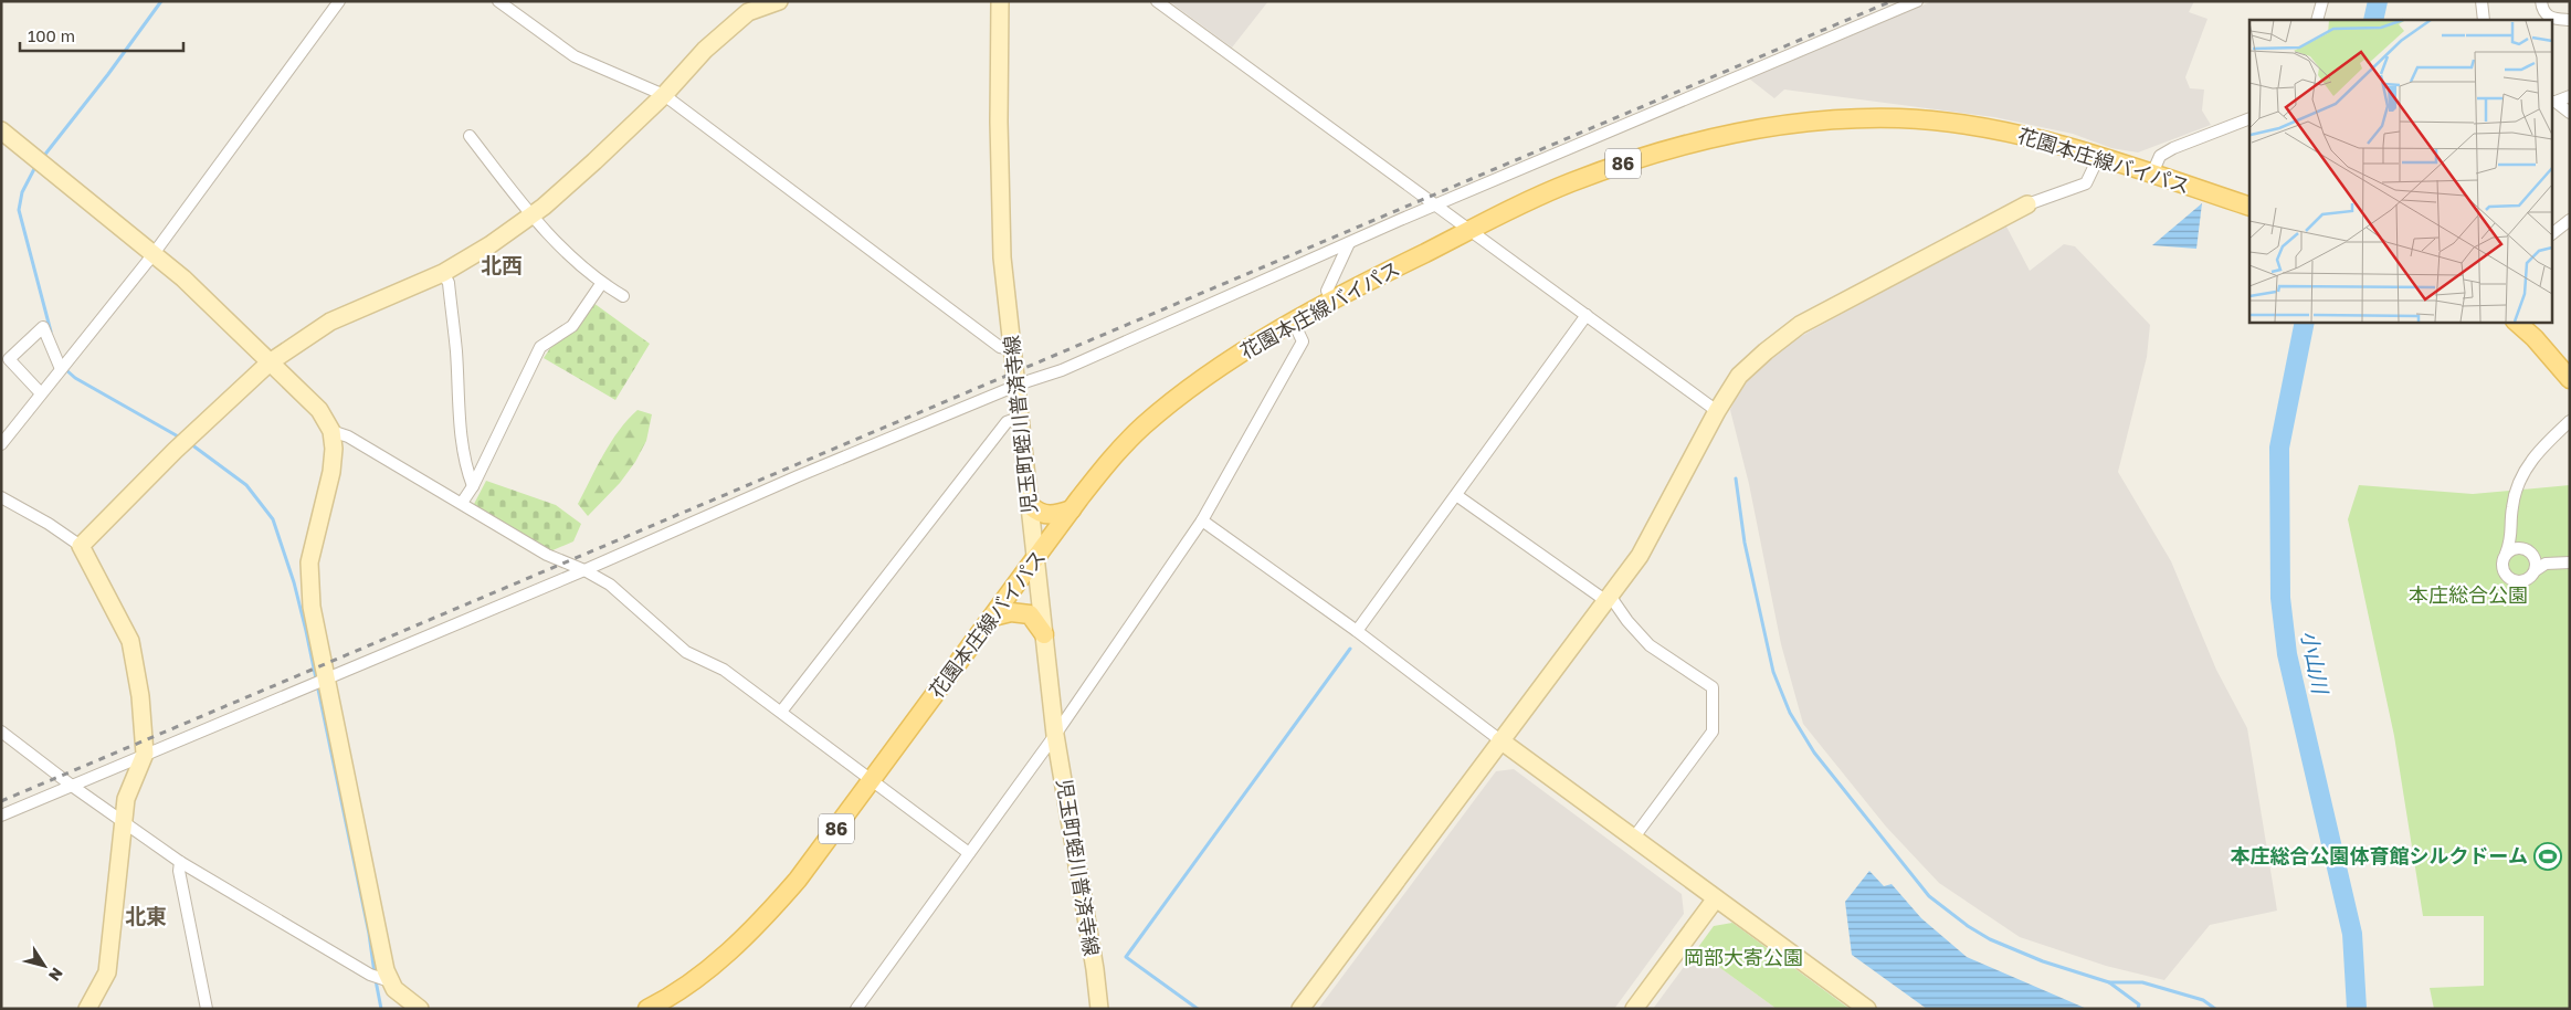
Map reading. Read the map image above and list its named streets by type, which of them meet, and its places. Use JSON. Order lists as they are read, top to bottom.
{
  "streets": {
    "main road": ["花園本庄線バイパス", "86"],
    "street": ["児玉町蛭川普済寺線"]
  },
  "crossings": [
    ["花園本庄線バイパス", "児玉町蛭川普済寺線"]
  ],
  "districts": ["北西", "北東"],
  "water": ["小山川"],
  "parks": ["本庄総合公園", "岡部大寄公園"],
  "places": {
    "sports": ["本庄総合公園体育館シルクドーム"]
  },
  "scale_bar": "100 m",
  "north": "bottom right"
}
